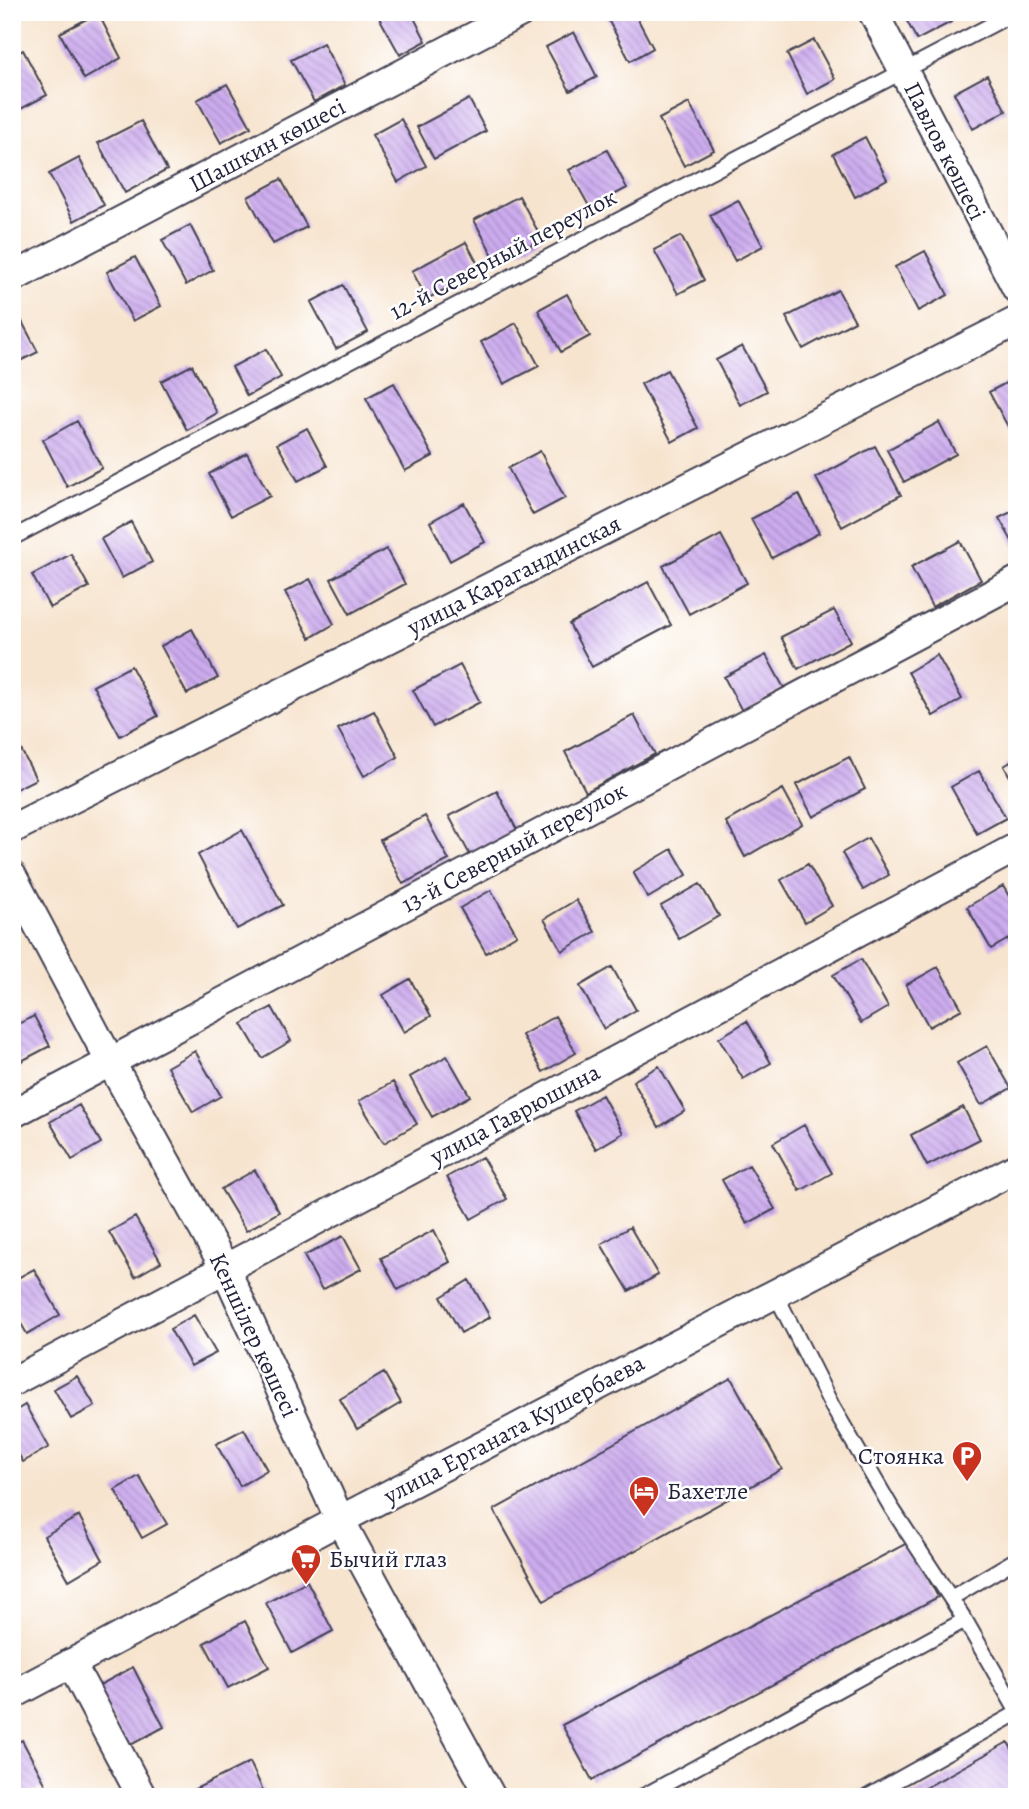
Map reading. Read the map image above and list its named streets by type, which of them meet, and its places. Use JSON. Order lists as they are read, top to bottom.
{
  "streets": {
    "street": [
      "Шашкин көшесі",
      "Павлов көшесі",
      "улица Карагандинская",
      "13-й Северный переулок",
      "улица Гаврюшина",
      "Кеншілер көшесі",
      "улица Ерганата Кушербаева"
    ],
    "lane": ["12-й Северный переулок"]
  },
  "crossings": [
    ["Павлов көшесі", "12-й Северный переулок"],
    ["13-й Северный переулок", "Кеншілер көшесі"],
    ["улица Гаврюшина", "Кеншілер көшесі"],
    ["Кеншілер көшесі", "улица Ерганата Кушербаева"]
  ],
  "places": {
    "parking": ["Стоянка"],
    "hotel": ["Бахетле"],
    "supermarket": ["Бычий глаз"]
  }
}
